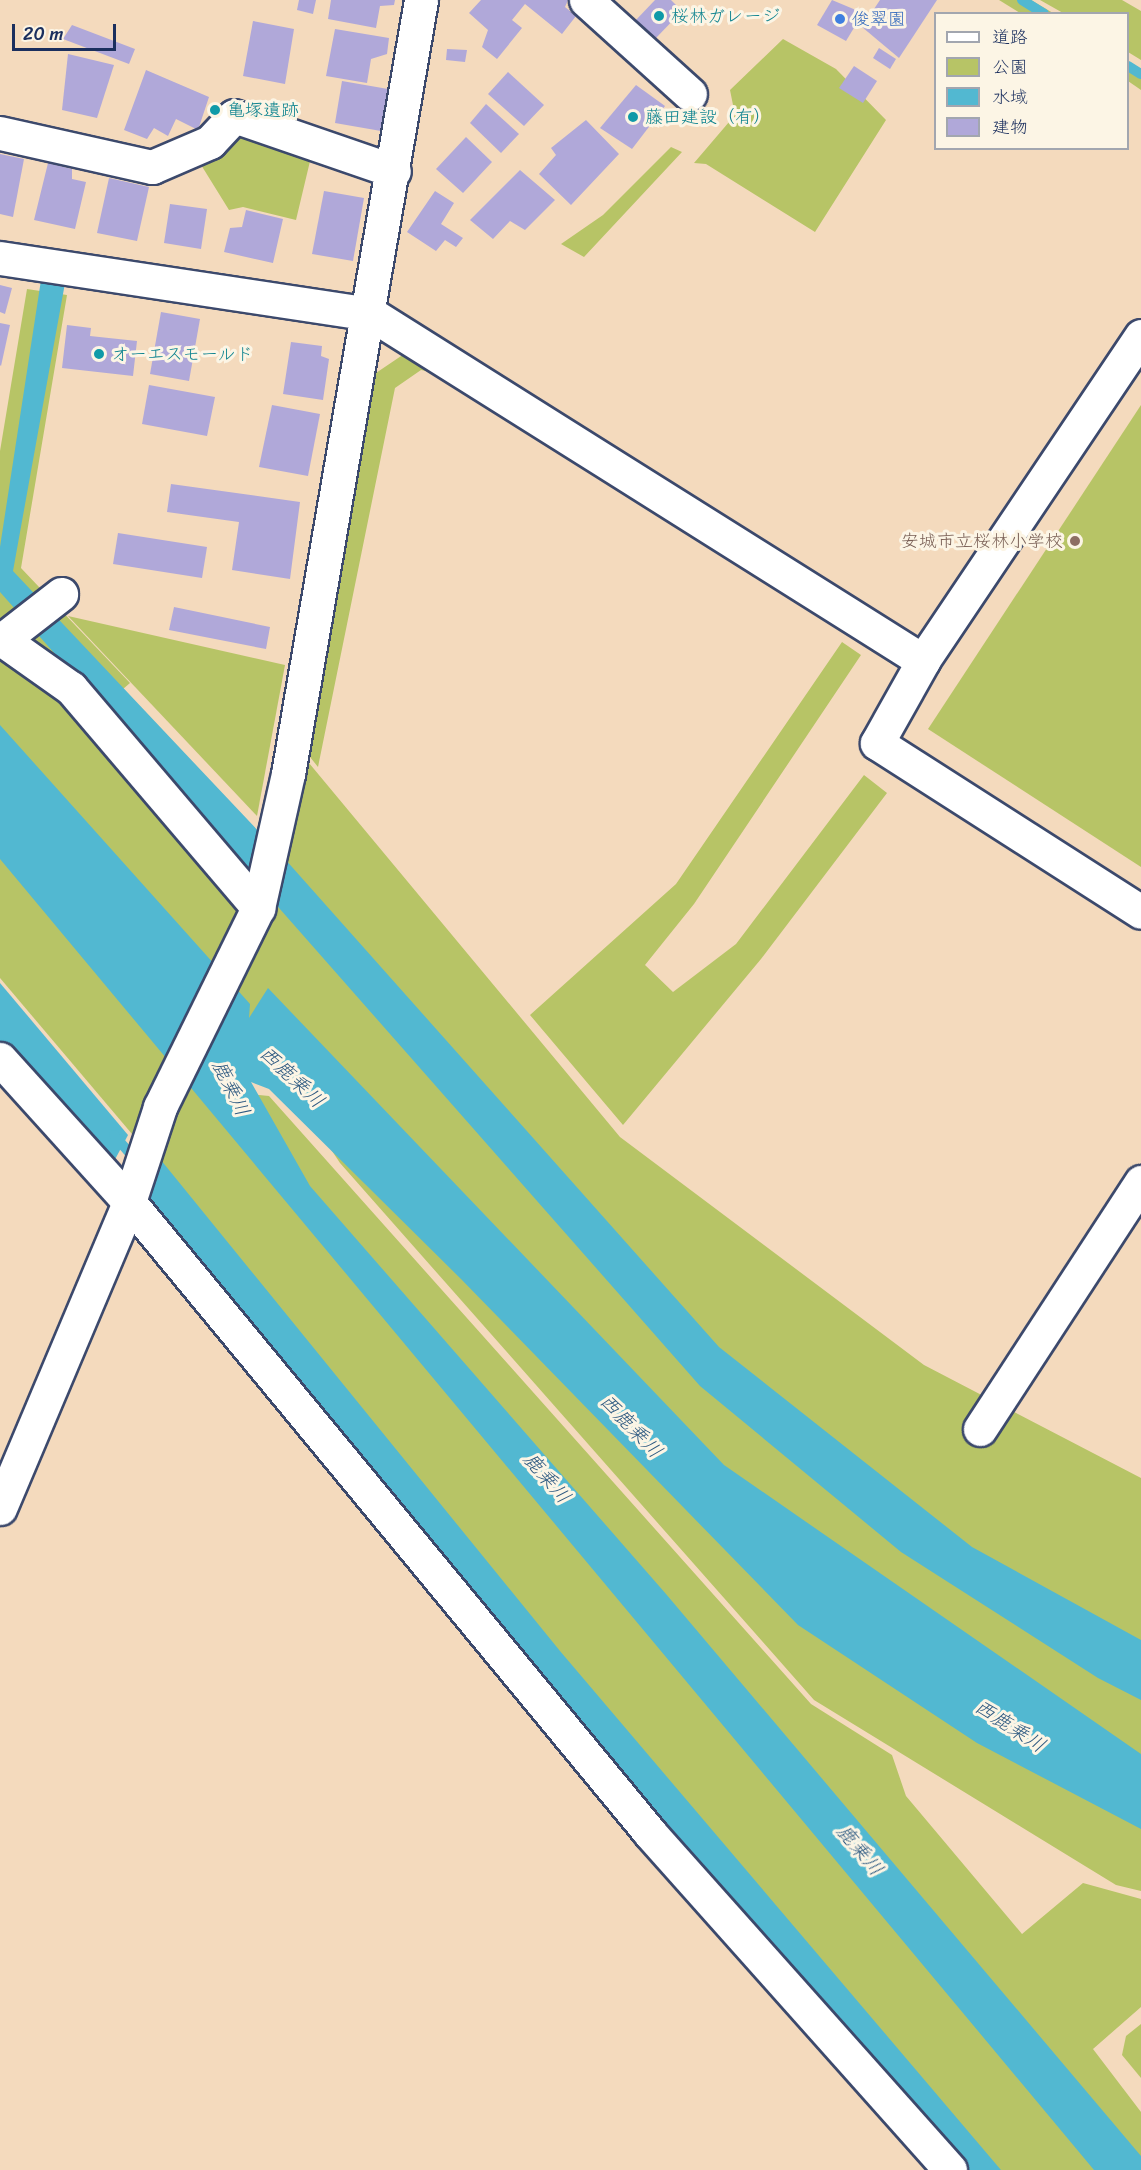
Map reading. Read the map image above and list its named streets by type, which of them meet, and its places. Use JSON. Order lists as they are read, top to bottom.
{
  "water": ["西鹿乗川", "鹿乗川"],
  "places": [
    "桜林ガレージ",
    "俊翠園",
    "亀塚遺跡",
    "藤田建設（有）",
    "オーエスモールド",
    "安城市立桜林小学校"
  ],
  "legend": [
    "道路",
    "公園",
    "水域",
    "建物"
  ],
  "scale_bar": "20 m"
}
